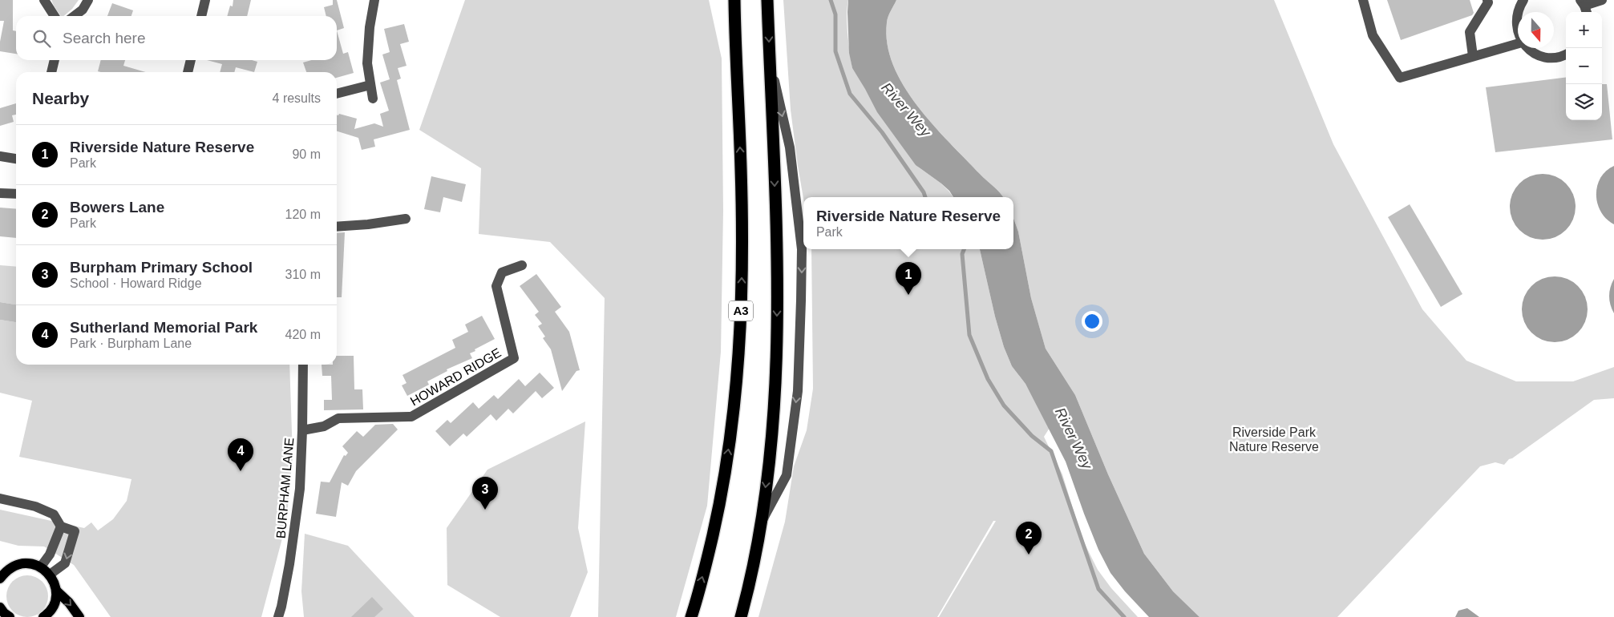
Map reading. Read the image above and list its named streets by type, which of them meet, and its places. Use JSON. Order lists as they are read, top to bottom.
{
  "streets": {
    "highway": ["A3"],
    "street": ["HOWARD RIDGE", "BURPHAM LANE"]
  },
  "crossings": [
    ["HOWARD RIDGE", "BURPHAM LANE"]
  ],
  "water": ["River Wey"],
  "parks": ["Riverside Park Nature Reserve"],
  "north": "bottom",
  "page": {
    "map_buttons": ["+", "−"],
    "search": "Search here",
    "heading": ["Nearby", "4 results"],
    "list": [
      {
        "mark": "1",
        "name": "Riverside Nature Reserve",
        "note": "Park",
        "value": "90 m"
      },
      {
        "mark": "2",
        "name": "Bowers Lane",
        "note": "Park",
        "value": "120 m"
      },
      {
        "mark": "3",
        "name": "Burpham Primary School",
        "note": "School · Howard Ridge",
        "value": "310 m"
      },
      {
        "mark": "4",
        "name": "Sutherland Memorial Park",
        "note": "Park · Burpham Lane",
        "value": "420 m"
      }
    ],
    "popup": ["Riverside Nature Reserve", "Park"],
    "pins": [
      "1",
      "4",
      "3",
      "2"
    ]
  }
}
